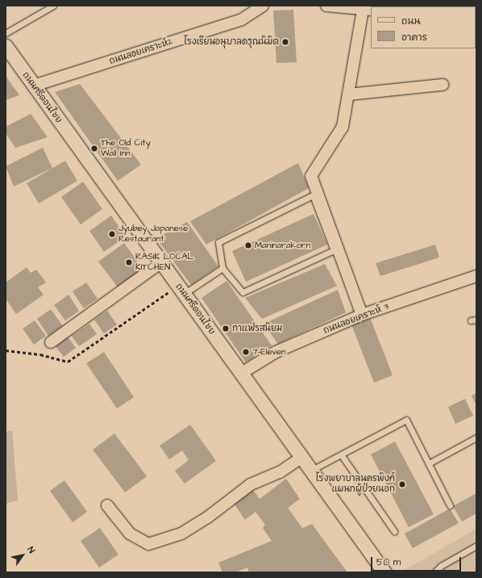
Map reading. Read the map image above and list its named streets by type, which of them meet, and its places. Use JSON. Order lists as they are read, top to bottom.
{
  "streets": {
    "street": ["ถนนลอยเคราะห์2", "ถนนศรีดอนไชย", "ถนนลอยเคราะห์ 3"]
  },
  "crossings": [
    ["ถนนลอยเคราะห์2", "ถนนศรีดอนไชย"],
    ["ถนนศรีดอนไชย", "ถนนลอยเคราะห์ 3"]
  ],
  "places": [
    "โรงเรียนอนุบาลดรุณนิมิต",
    "The Old City Wall Inn",
    "Jyubey Japanese Restaurant",
    "Maninarakorn",
    "RASIK LOCAL KITCHEN",
    "กาแฟรสนิยม",
    "7-Eleven",
    "โรงพยาบาลนครพิงค์ แผนกผู้ป่วยนอก"
  ],
  "legend": ["ถนน", "อาคาร"],
  "scale_bar": "50 m",
  "north": "top right"
}
